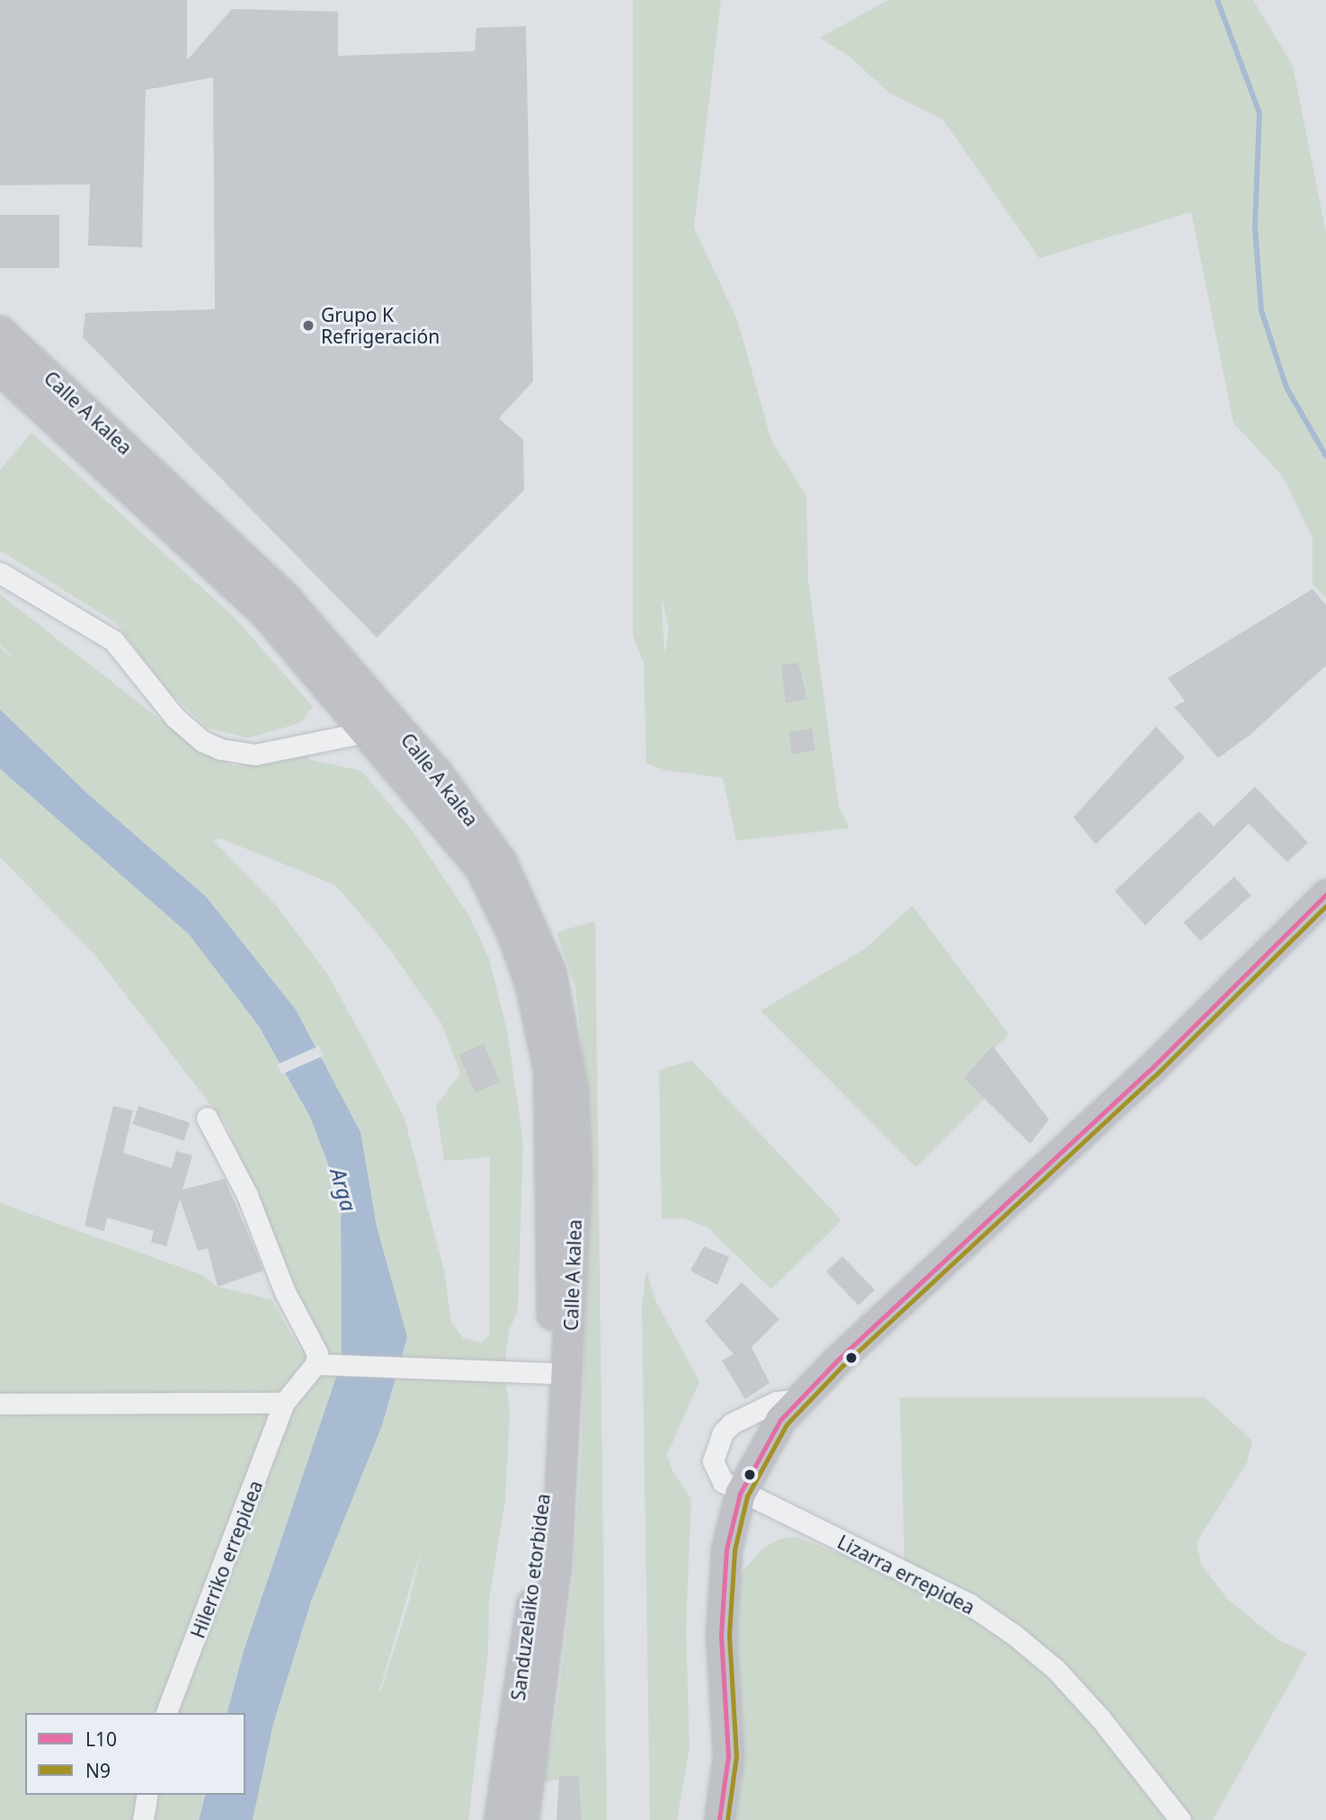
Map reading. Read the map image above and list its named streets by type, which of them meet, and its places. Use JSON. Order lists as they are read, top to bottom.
{
  "streets": {
    "main road": ["Calle A kalea", "Sanduzelaiko etorbidea"],
    "street": ["Hilerriko errepidea", "Lizarra errepidea"]
  },
  "crossings": [
    ["Calle A kalea", "Sanduzelaiko etorbidea"]
  ],
  "water": ["Arga"],
  "places": ["Grupo K Refrigeración"],
  "lines": ["transit line L10", "transit line N9"],
  "legend": ["L10", "N9"]
}
